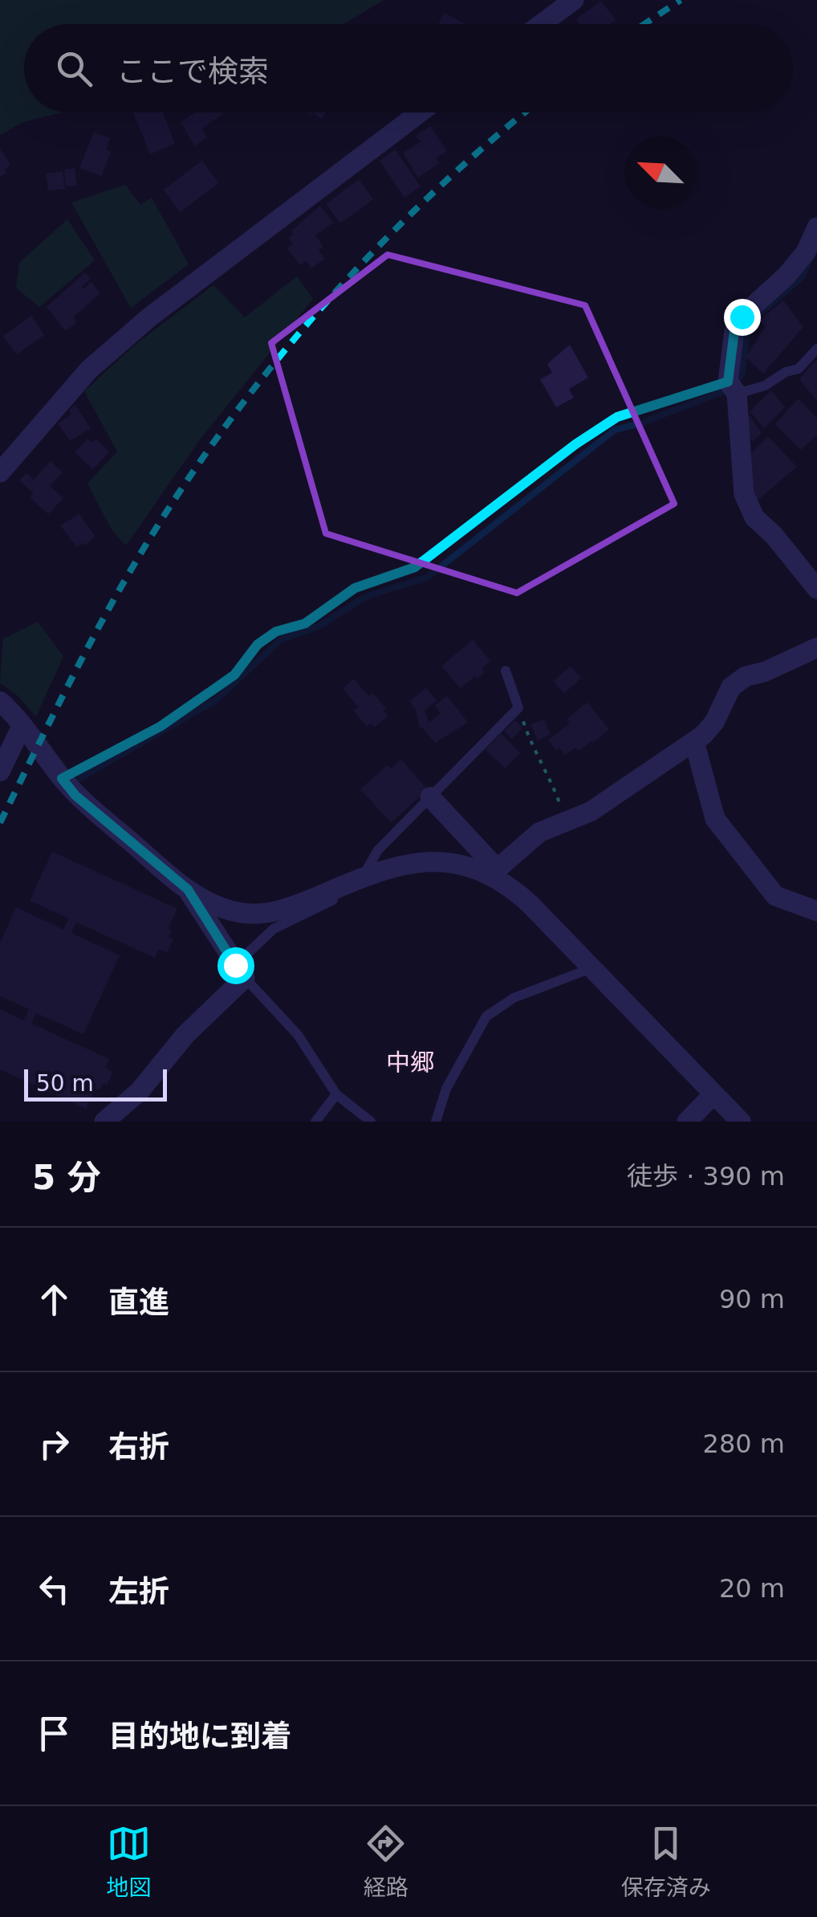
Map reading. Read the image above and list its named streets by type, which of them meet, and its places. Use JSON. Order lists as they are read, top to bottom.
{
  "districts": ["中郷"],
  "scale_bar": "50 m",
  "north": "top left",
  "page": {
    "search": "ここで検索",
    "scale": "50 m",
    "heading": ["5 分", "徒歩 · 390 m"],
    "list": [
      ["直進", "90 m"],
      ["右折", "280 m"],
      ["左折", "20 m"],
      "目的地に到着"
    ],
    "nav": ["地図", "経路", "保存済み"]
  }
}
